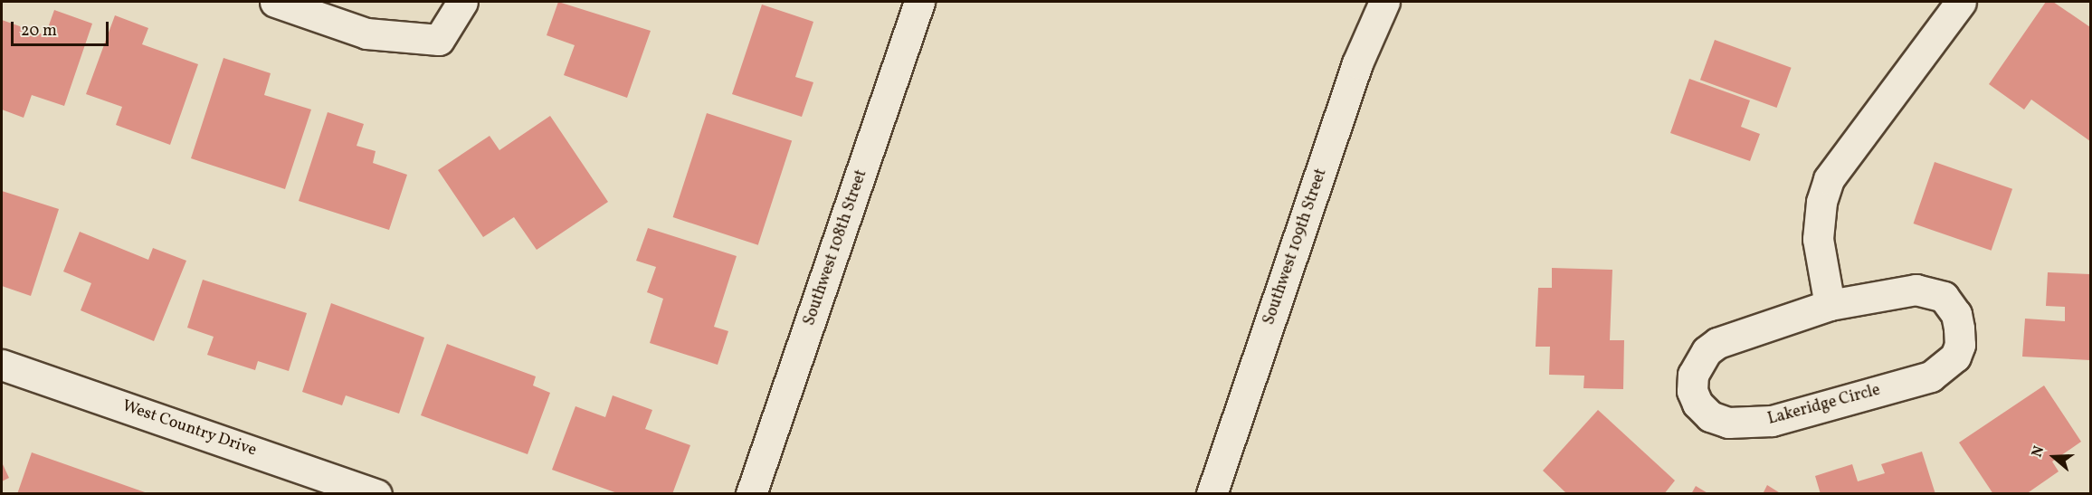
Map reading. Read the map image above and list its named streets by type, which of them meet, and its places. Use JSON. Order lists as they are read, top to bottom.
{
  "streets": {
    "street": [
      "Southwest 109th Street",
      "Southwest 108th Street",
      "Lakeridge Circle",
      "West Country Drive"
    ]
  },
  "scale_bar": "20 m",
  "north": "left"
}
